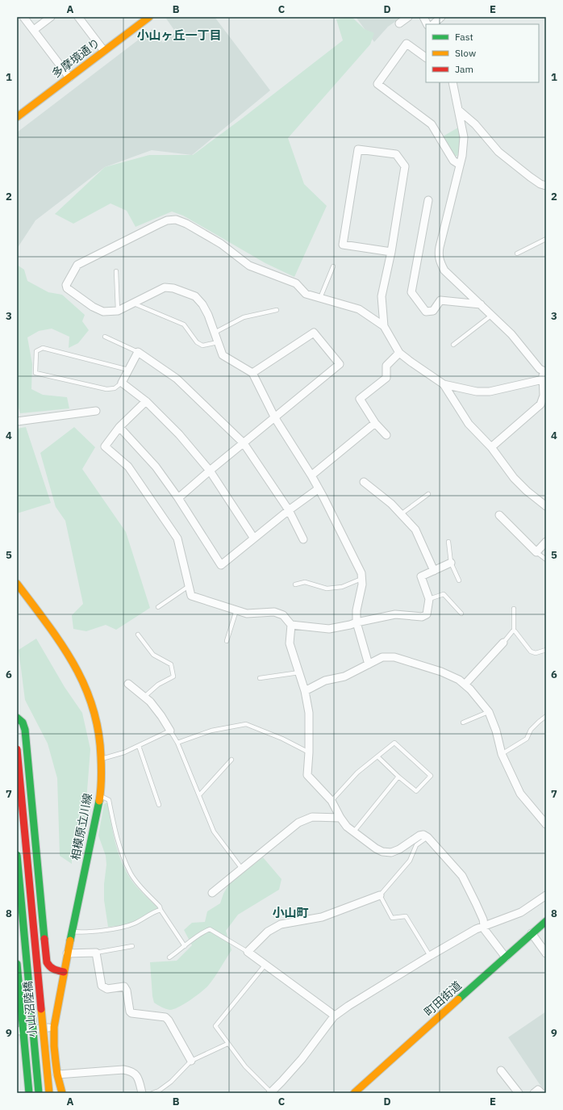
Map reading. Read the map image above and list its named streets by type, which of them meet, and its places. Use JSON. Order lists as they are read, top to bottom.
{
  "streets": {
    "main road": [
      "多摩境通り",
      "相模原立川線",
      "町田街道",
      "小山沼陸橋"
    ]
  },
  "districts": ["小山ヶ丘一丁目", "小山町"],
  "legend": ["Fast", "Slow", "Jam"],
  "grid": {
    "columns": [
      "A",
      "B",
      "C",
      "D",
      "E"
    ],
    "rows": [
      "1",
      "2",
      "3",
      "4",
      "5",
      "6",
      "7",
      "8",
      "9"
    ]
  }
}
